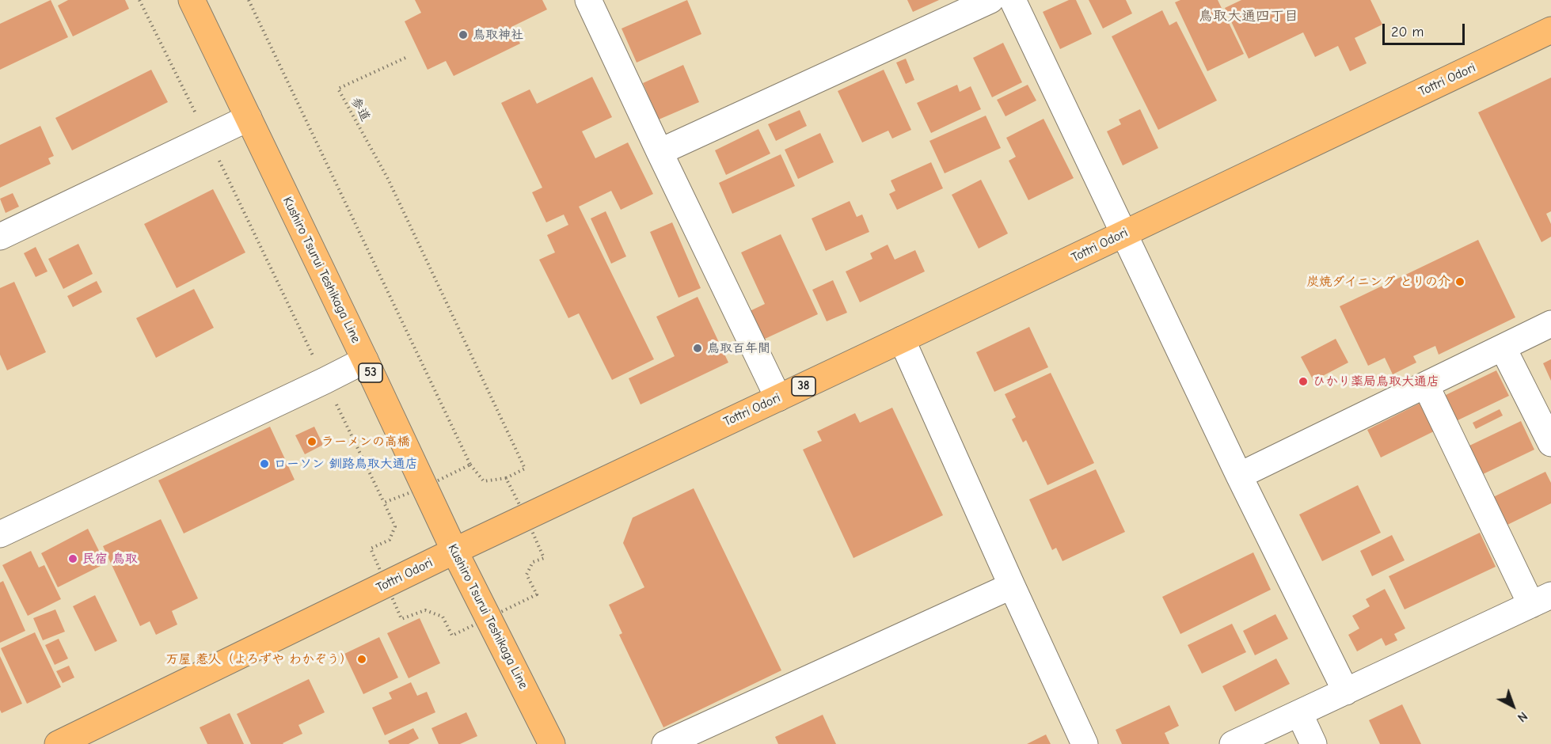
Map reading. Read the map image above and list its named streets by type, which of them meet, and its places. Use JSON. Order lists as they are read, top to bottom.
{
  "streets": {
    "main road": [
      "Tottri Odori",
      "Kushiro Tsurui Teshikaga Line",
      "53",
      "38"
    ],
    "path": ["参道"]
  },
  "crossings": [
    ["Tottri Odori", "Kushiro Tsurui Teshikaga Line"]
  ],
  "districts": ["鳥取大通四丁目"],
  "places": [
    "鳥取神社",
    "炭焼ダイニング とりの介",
    "鳥取百年間",
    "ひかり薬局鳥取大通店",
    "ラーメンの高橋",
    "ローソン 釧路鳥取大通店",
    "民宿 鳥取",
    "万屋 惹人（よろずや わかぞう）"
  ],
  "scale_bar": "20 m",
  "north": "bottom right"
}
